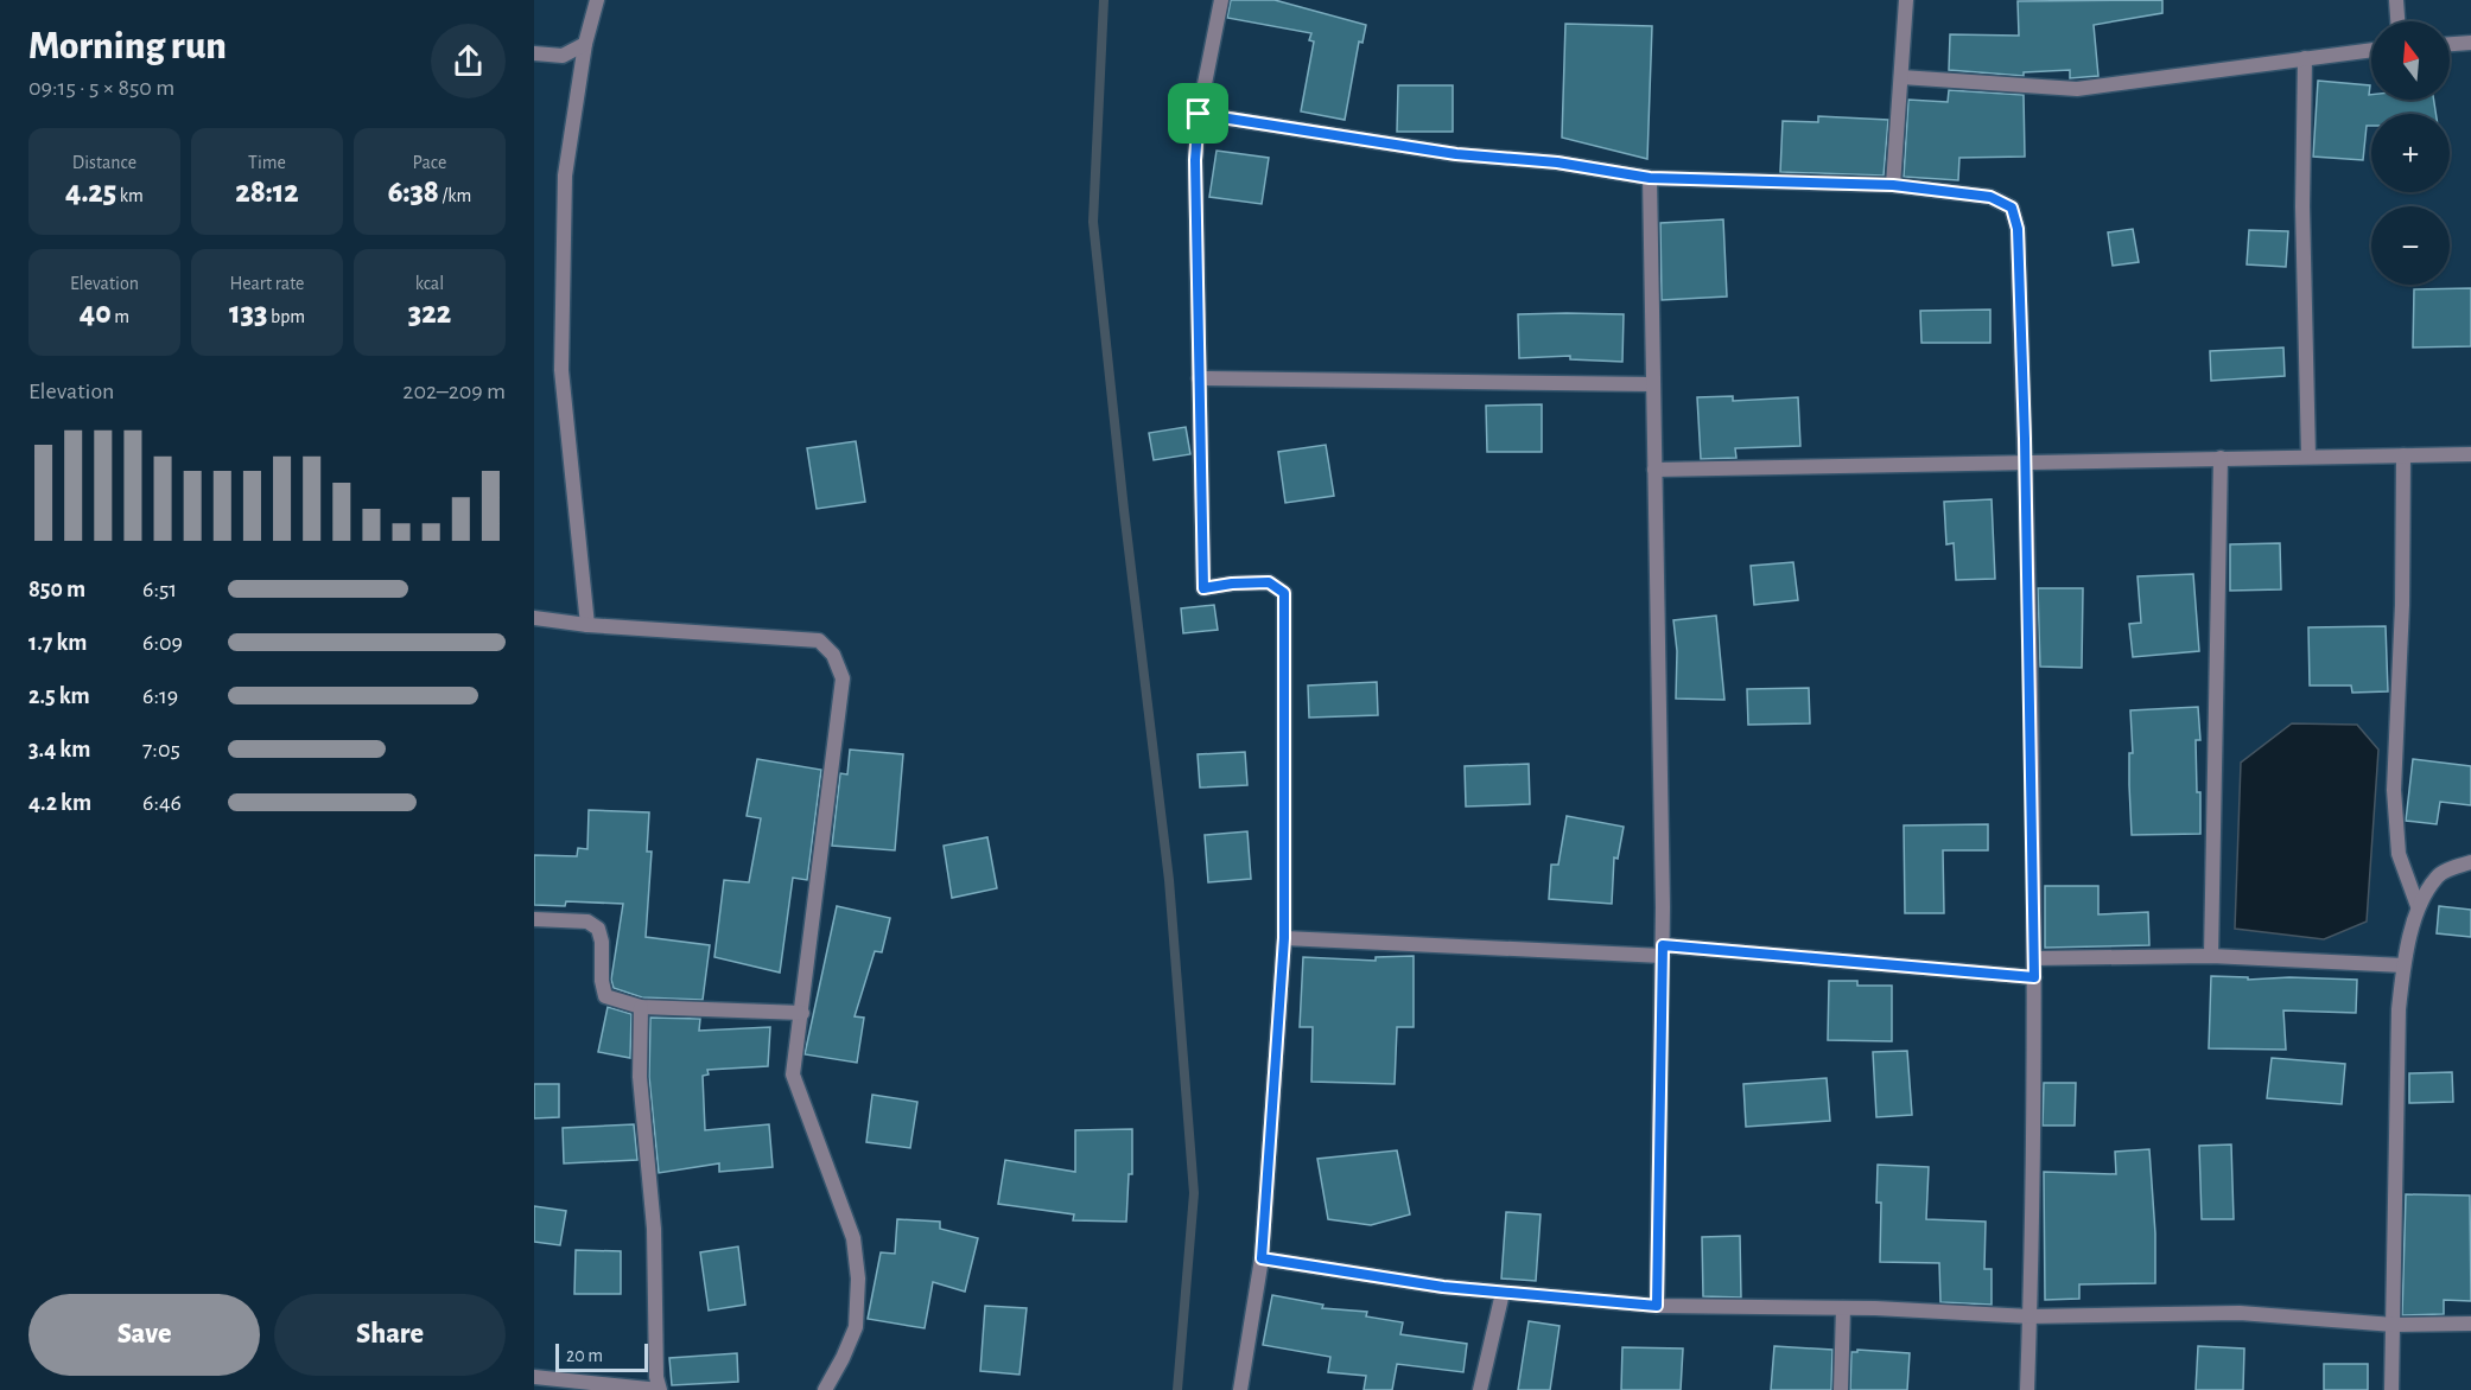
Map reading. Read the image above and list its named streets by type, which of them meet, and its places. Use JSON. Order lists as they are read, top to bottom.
{
  "scale_bar": "20 m",
  "north": "top",
  "page": {
    "heading": ["Morning run", "09:15 · 5 × 850 m"],
    "map_buttons": ["+", "−"],
    "stats": [
      ["Distance", "4.25 km"],
      ["Time", "28:12"],
      ["Pace", "6:38 /km"],
      ["Elevation", "40 m"],
      ["Heart rate", "133 bpm"],
      ["kcal", "322"]
    ],
    "chart": ["Elevation", "202–209 m"],
    "list": [
      {
        "name": "850 m",
        "note": "6:51"
      },
      {
        "name": "1.7 km",
        "note": "6:09"
      },
      {
        "name": "2.5 km",
        "note": "6:19"
      },
      {
        "name": "3.4 km",
        "note": "7:05"
      },
      {
        "name": "4.2 km",
        "note": "6:46"
      }
    ],
    "buttons": ["Save", "Share"],
    "scale": "20 m"
  }
}
